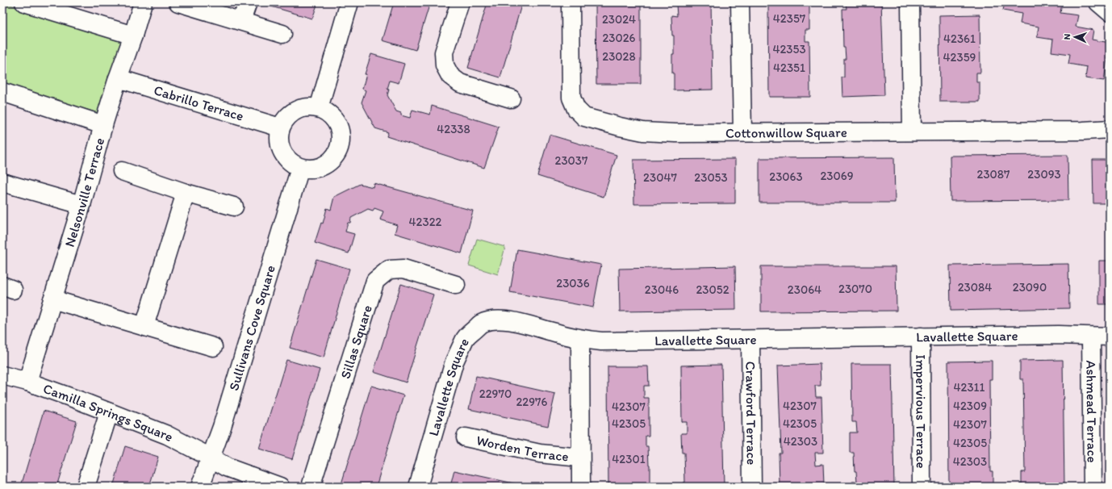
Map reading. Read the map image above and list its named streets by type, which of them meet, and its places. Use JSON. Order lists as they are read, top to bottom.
{
  "streets": {
    "street": [
      "Cabrillo Terrace",
      "Cottonwillow Square",
      "Nelsonville Terrace",
      "Sullivans Cove Square",
      "Lavallette Square",
      "Sillas Square",
      "Impervious Terrace",
      "Ashmead Terrace",
      "Camilla Springs Square",
      "Crawford Terrace",
      "Worden Terrace"
    ]
  },
  "crossings": [
    ["Cabrillo Terrace", "Nelsonville Terrace"],
    ["Cabrillo Terrace", "Sullivans Cove Square"],
    ["Nelsonville Terrace", "Camilla Springs Square"],
    ["Sullivans Cove Square", "Camilla Springs Square"],
    ["Lavallette Square", "Impervious Terrace"],
    ["Lavallette Square", "Ashmead Terrace"],
    ["Lavallette Square", "Crawford Terrace"]
  ],
  "house_numbers": [
    "42357",
    "23024",
    "23026",
    "42361",
    "42353",
    "23028",
    "42359",
    "42351",
    "42338",
    "23037",
    "23087",
    "23093",
    "23069",
    "23063",
    "23047",
    "23053",
    "42322",
    "23036",
    "23084",
    "23090",
    "23070",
    "23046",
    "23052",
    "23064",
    "42311",
    "22970",
    "22976",
    "42307",
    "42309",
    "42307",
    "42305",
    "42305",
    "42307",
    "42303",
    "42305",
    "42301",
    "42303"
  ],
  "north": "left"
}
